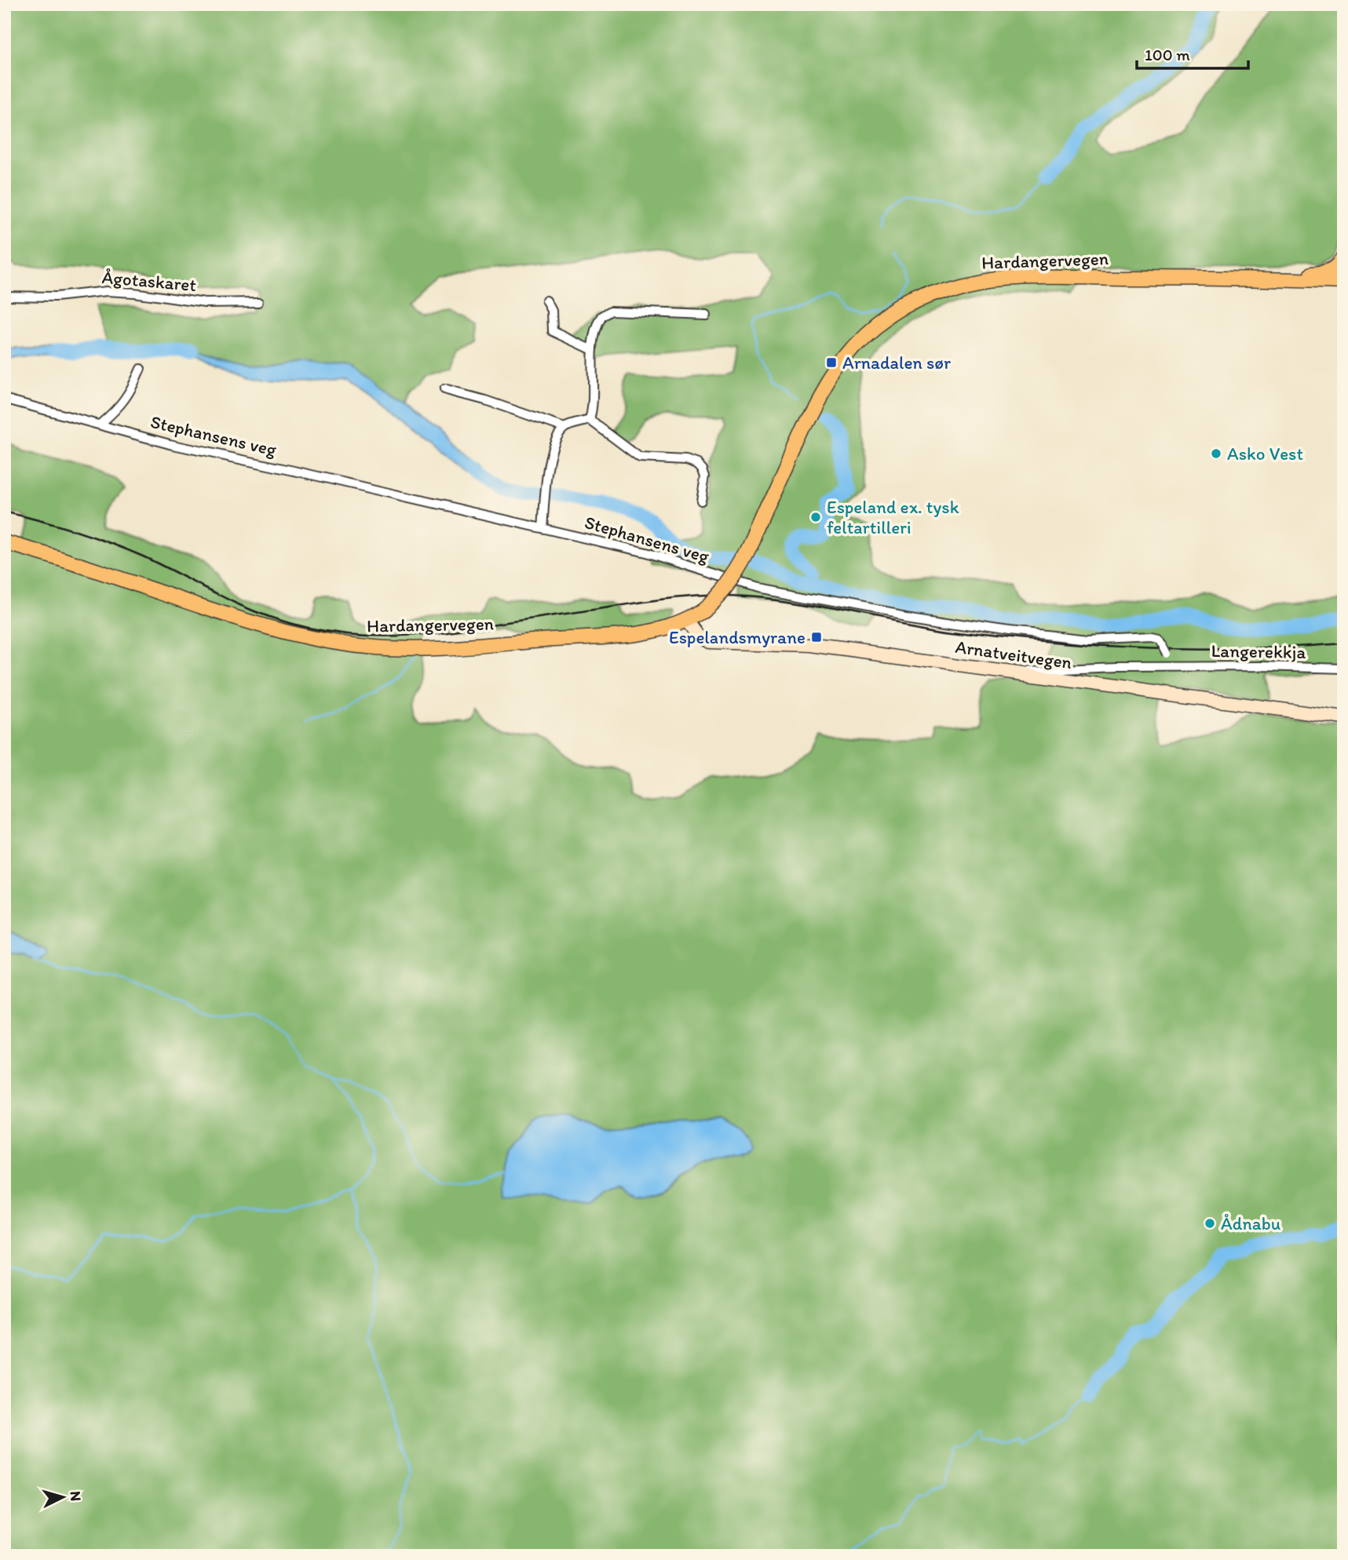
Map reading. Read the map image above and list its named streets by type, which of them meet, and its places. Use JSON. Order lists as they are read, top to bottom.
{
  "streets": {
    "main road": ["Hardangervegen", "Arnatveitvegen"],
    "street": ["Ågotaskaret", "Stephansens veg", "Langerekkja"]
  },
  "crossings": [
    ["Hardangervegen", "Arnatveitvegen"],
    ["Stephansens veg", "Langerekkja"],
    ["Langerekkja", "Arnatveitvegen"]
  ],
  "places": {
    "transit": ["Arnadalen sør", "Espelandsmyrane"],
    "other": ["Asko Vest", "Espeland ex. tysk feltartilleri", "Ådnabu"]
  },
  "scale_bar": "100 m",
  "north": "right"
}
